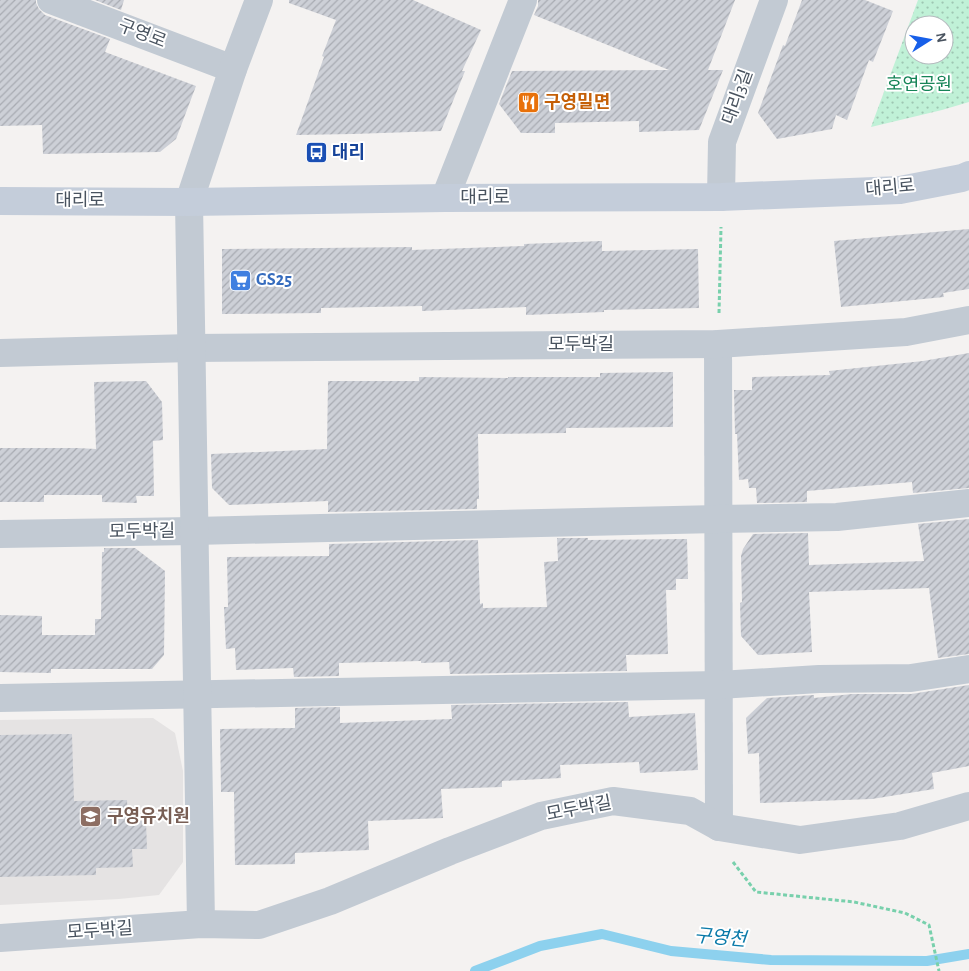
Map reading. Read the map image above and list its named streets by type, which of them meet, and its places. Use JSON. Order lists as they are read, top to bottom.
{
  "streets": {
    "main road": ["대리로"],
    "street": ["구영로", "대리3길", "모두박길"]
  },
  "crossings": [
    ["구영로", "모두박길"],
    ["대리3길", "대리로"],
    ["대리로", "모두박길"]
  ],
  "water": ["구영천"],
  "parks": ["호연공원"],
  "places": {
    "restaurant": ["구영밀면"],
    "bus stop": ["대리"],
    "supermarket": ["GS25"],
    "school or university": ["구영유치원"]
  },
  "north": "right"
}
